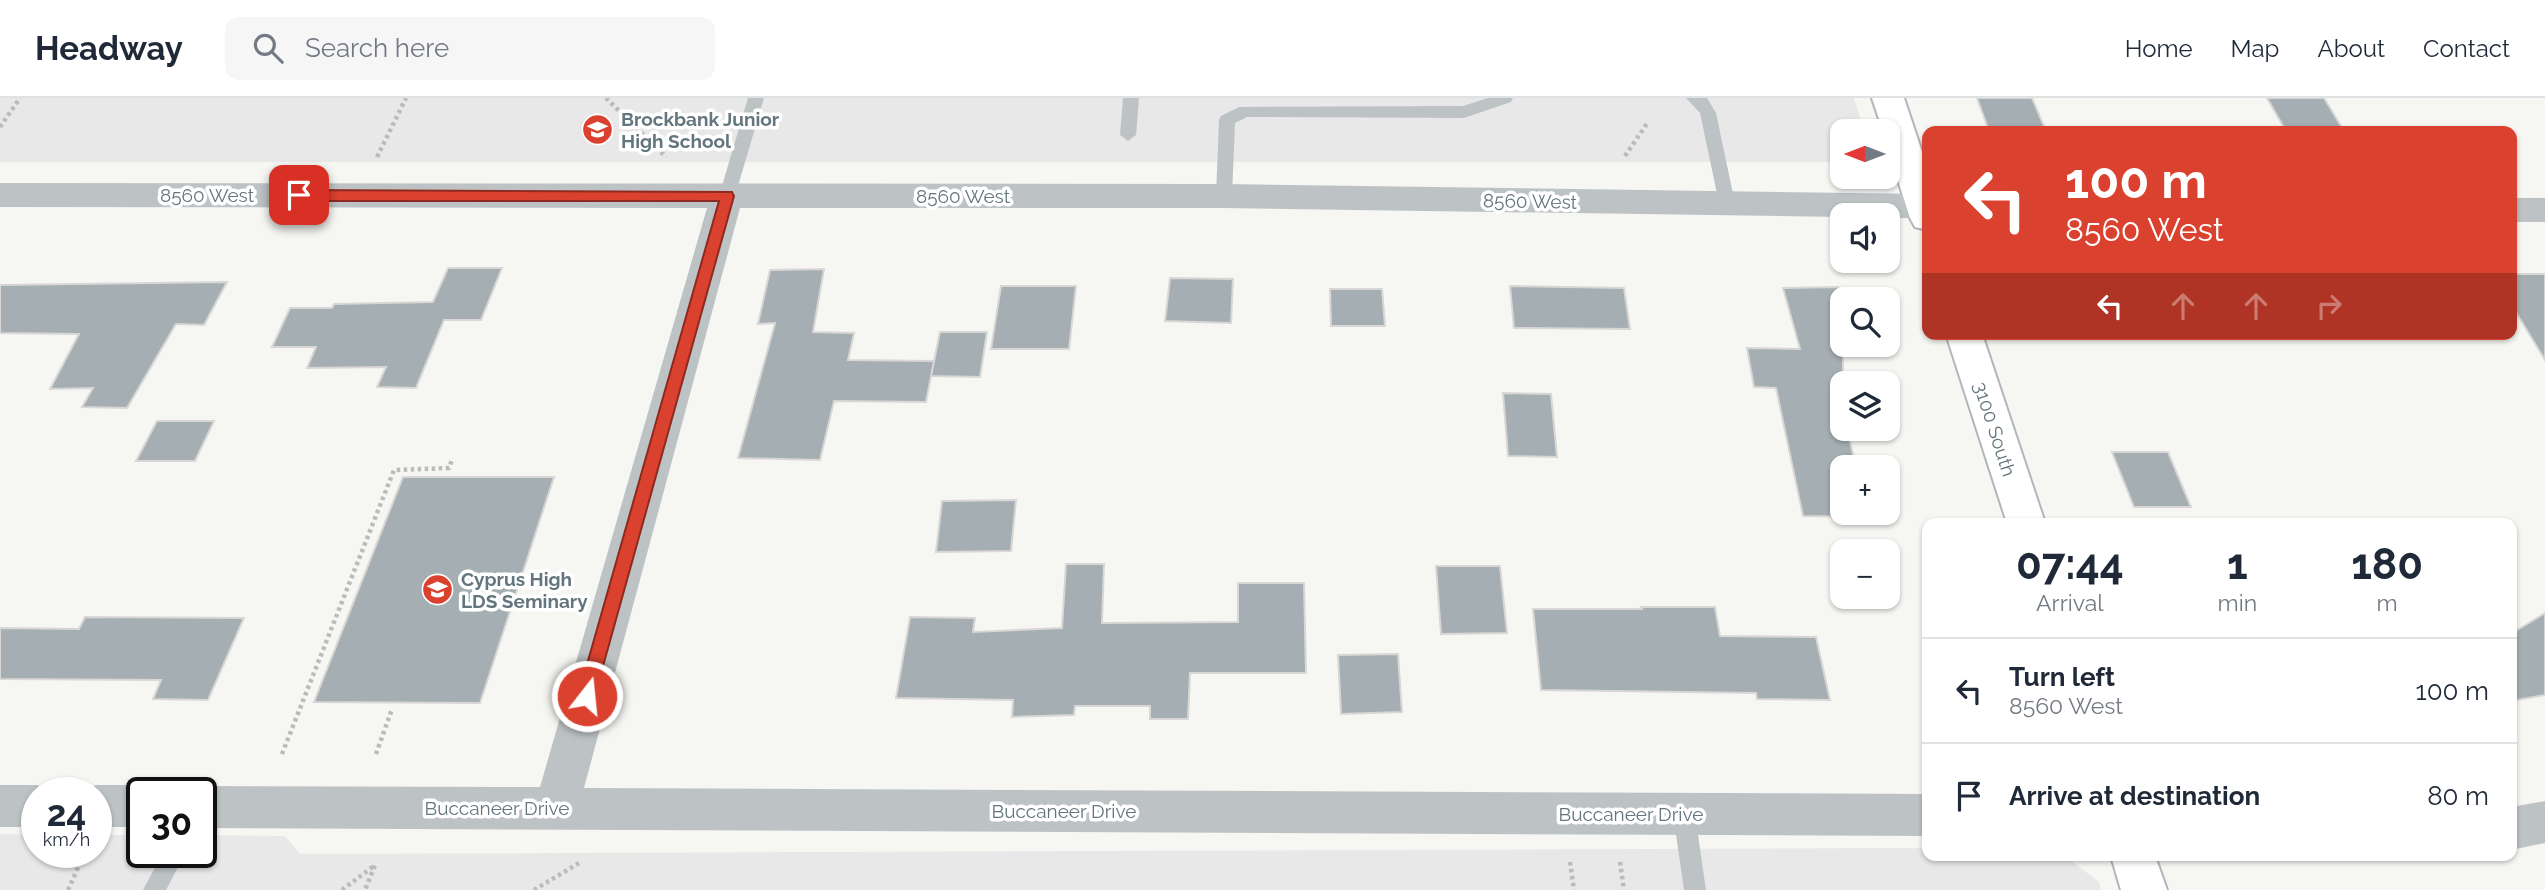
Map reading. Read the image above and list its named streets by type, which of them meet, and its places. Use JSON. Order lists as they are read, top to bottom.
{
  "streets": {
    "street": ["8560 West", "3100 South", "Buccaneer Drive"]
  },
  "places": {
    "school or university": ["Brockbank Junior High School", "Cyprus High LDS Seminary"]
  },
  "north": "left",
  "page": {
    "header": "Headway",
    "search": "Search here",
    "nav": [
      "Home",
      "Map",
      "About",
      "Contact"
    ],
    "map_buttons": ["+", "−"],
    "turn": ["100 m", "8560 West"],
    "eta": [
      "07:44",
      "Arrival",
      "1",
      "min",
      "180",
      "m"
    ],
    "list": [
      {
        "name": "Turn left",
        "note": "8560 West",
        "value": "100 m"
      },
      {
        "name": "Arrive at destination",
        "value": "80 m"
      }
    ],
    "speed": "24 km/h",
    "limit": "30"
  }
}
